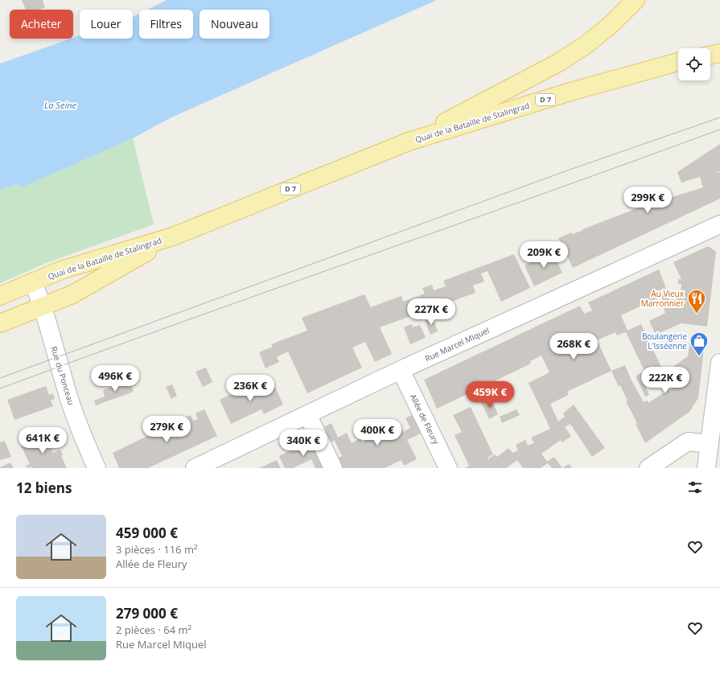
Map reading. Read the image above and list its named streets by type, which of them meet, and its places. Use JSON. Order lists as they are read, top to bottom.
{
  "streets": {
    "main road": ["D 7", "Quai de la Bataille de Stalingrad"],
    "street": ["Rue Marcel Miquel", "Rue du Ponceau", "Allée de Fleury"]
  },
  "crossings": [
    ["Quai de la Bataille de Stalingrad", "Rue du Ponceau"],
    ["Rue Marcel Miquel", "Allée de Fleury"]
  ],
  "water": ["La Seine"],
  "places": {
    "restaurant": ["Au Vieux Marronnier"],
    "shop": ["Boulangerie L'Isséenne"]
  },
  "page": {
    "chip": [
      "Acheter",
      "Louer",
      "Filtres",
      "Nouveau"
    ],
    "price": [
      "299K €",
      "209K €",
      "227K €",
      "268K €",
      "496K €",
      "222K €",
      "236K €",
      "459K €",
      "279K €",
      "400K €",
      "641K €",
      "340K €"
    ],
    "heading": "12 biens",
    "list": [
      {
        "name": "459 000 €",
        "note": "3 pièces · 116 m² · Allée de Fleury"
      },
      {
        "name": "279 000 €",
        "note": "2 pièces · 64 m² · Rue Marcel Miquel"
      }
    ]
  }
}
